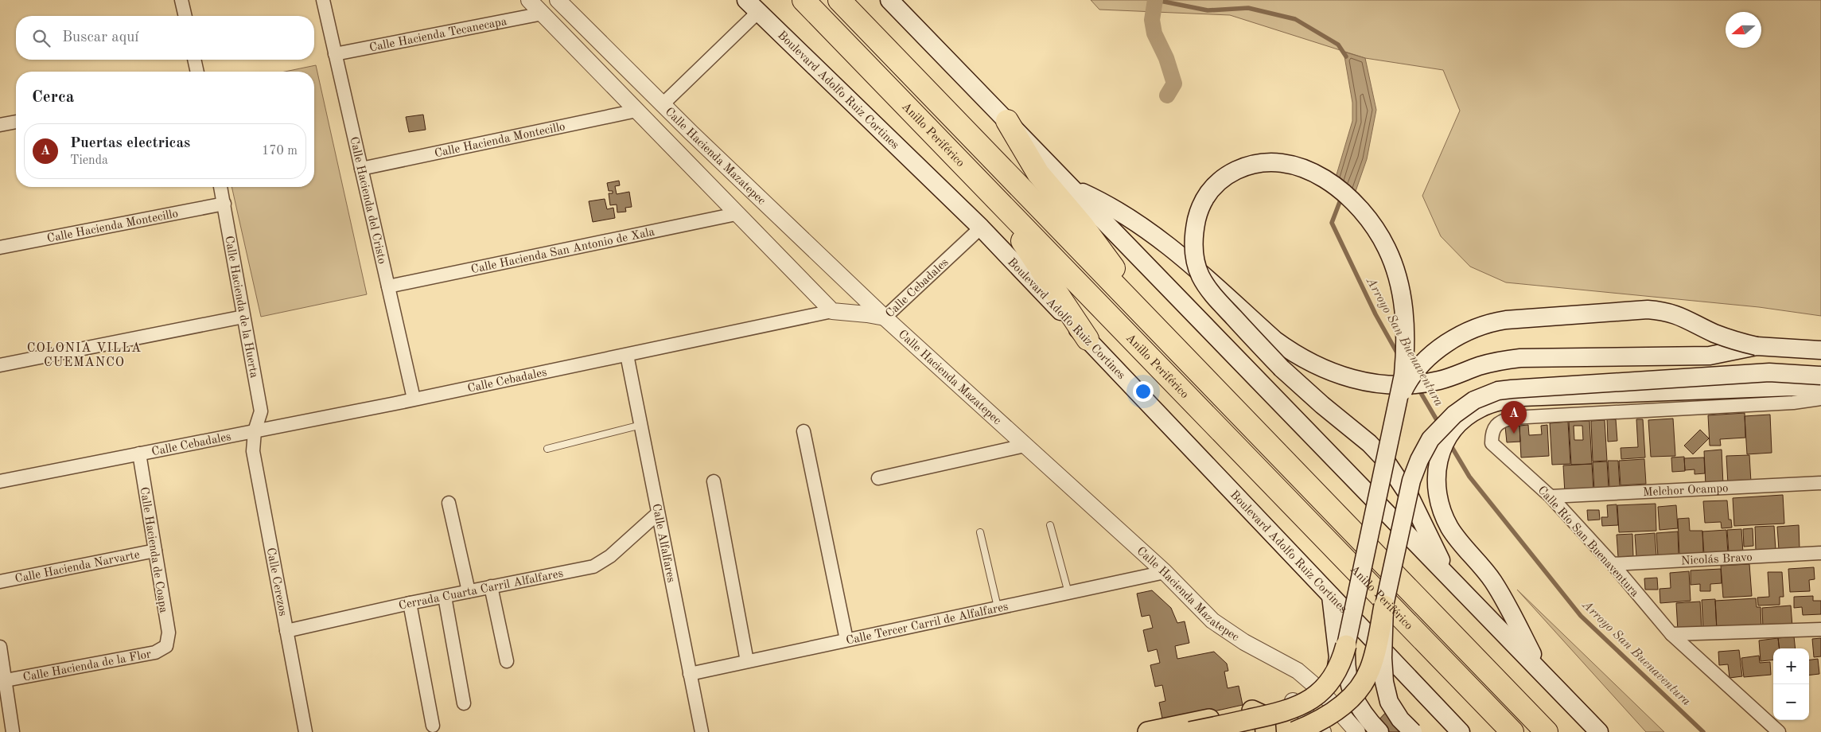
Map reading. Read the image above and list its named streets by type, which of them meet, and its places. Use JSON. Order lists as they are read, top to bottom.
{
  "streets": {
    "highway": ["Anillo Periférico"],
    "main road": ["Boulevard Adolfo Ruiz Cortines"],
    "street": [
      "Calle Hacienda Tecanecapa",
      "Calle Hacienda Montecillo",
      "Calle Hacienda Mazatepec",
      "Calle Hacienda del Cristo",
      "Calle Hacienda San Antonio de Xala",
      "Calle Cebadales",
      "Calle Hacienda de la Huerta",
      "Melchor Ocampo",
      "Calle Río San Buenaventura",
      "Calle Alfalfares",
      "Calle Hacienda de Coapa",
      "Nicolás Bravo",
      "Calle Hacienda Narvarte",
      "Calle Cerezos",
      "Cerrada Cuarta Carril Alfalfares",
      "Calle Tercer Carril de Alfalfares",
      "Calle Hacienda de la Flor"
    ]
  },
  "crossings": [
    ["Calle Hacienda Tecanecapa", "Calle Hacienda Mazatepec"],
    ["Calle Hacienda Tecanecapa", "Calle Hacienda del Cristo"],
    ["Boulevard Adolfo Ruiz Cortines", "Calle Cebadales"],
    ["Calle Hacienda Montecillo", "Calle Hacienda Mazatepec"],
    ["Calle Hacienda Montecillo", "Calle Hacienda del Cristo"],
    ["Calle Hacienda Montecillo", "Calle Hacienda de la Huerta"],
    ["Calle Hacienda Mazatepec", "Calle Hacienda San Antonio de Xala"],
    ["Calle Hacienda Mazatepec", "Calle Cebadales"],
    ["Calle Hacienda Mazatepec", "Calle Tercer Carril de Alfalfares"],
    ["Calle Hacienda del Cristo", "Calle Hacienda San Antonio de Xala"],
    ["Calle Hacienda del Cristo", "Calle Cebadales"],
    ["Calle Cebadales", "Calle Hacienda de la Huerta"],
    ["Calle Cebadales", "Calle Alfalfares"],
    ["Calle Cebadales", "Calle Hacienda de Coapa"],
    ["Calle Cebadales", "Calle Cerezos"],
    ["Calle Hacienda de la Huerta", "Calle Cerezos"],
    ["Melchor Ocampo", "Calle Río San Buenaventura"],
    ["Calle Río San Buenaventura", "Nicolás Bravo"],
    ["Calle Alfalfares", "Cerrada Cuarta Carril Alfalfares"],
    ["Calle Alfalfares", "Calle Tercer Carril de Alfalfares"],
    ["Calle Hacienda de Coapa", "Calle Hacienda Narvarte"],
    ["Calle Hacienda de Coapa", "Calle Hacienda de la Flor"],
    ["Calle Cerezos", "Cerrada Cuarta Carril Alfalfares"]
  ],
  "districts": ["COLONIA VILLA CUEMANCO"],
  "water": ["Arroyo San Buenaventura"],
  "north": "left",
  "page": {
    "search": "Buscar aquí",
    "heading": "Cerca",
    "list": [
      {
        "mark": "A",
        "name": "Puertas electricas",
        "note": "Tienda",
        "value": "170 m"
      }
    ],
    "pins": "A",
    "map_buttons": ["+", "−"]
  }
}
